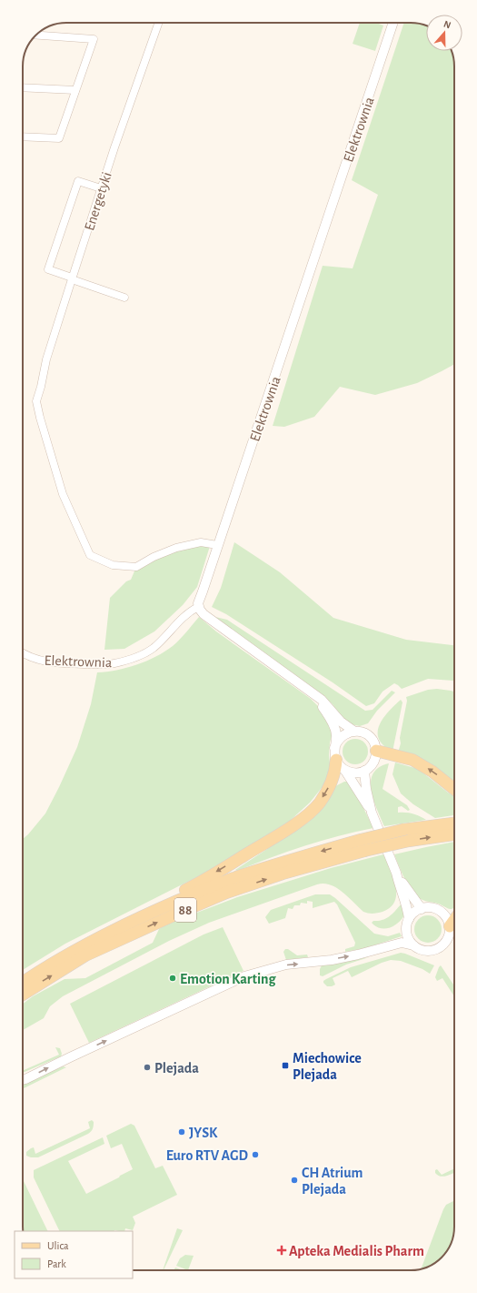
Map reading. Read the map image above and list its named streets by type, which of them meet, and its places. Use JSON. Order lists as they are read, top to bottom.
{
  "streets": {
    "main road": ["88"],
    "street": ["Elektrownia", "Energetyki"]
  },
  "crossings": [
    ["Elektrownia", "Energetyki"]
  ],
  "places": {
    "other": [
      "Emotion Karting",
      "Plejada",
      "JYSK",
      "Euro RTV AGD",
      "CH Atrium Plejada"
    ],
    "transit": ["Miechowice Plejada"],
    "health": ["Apteka Medialis Pharm"]
  },
  "legend": ["Ulica", "Park"],
  "north": "top"
}
